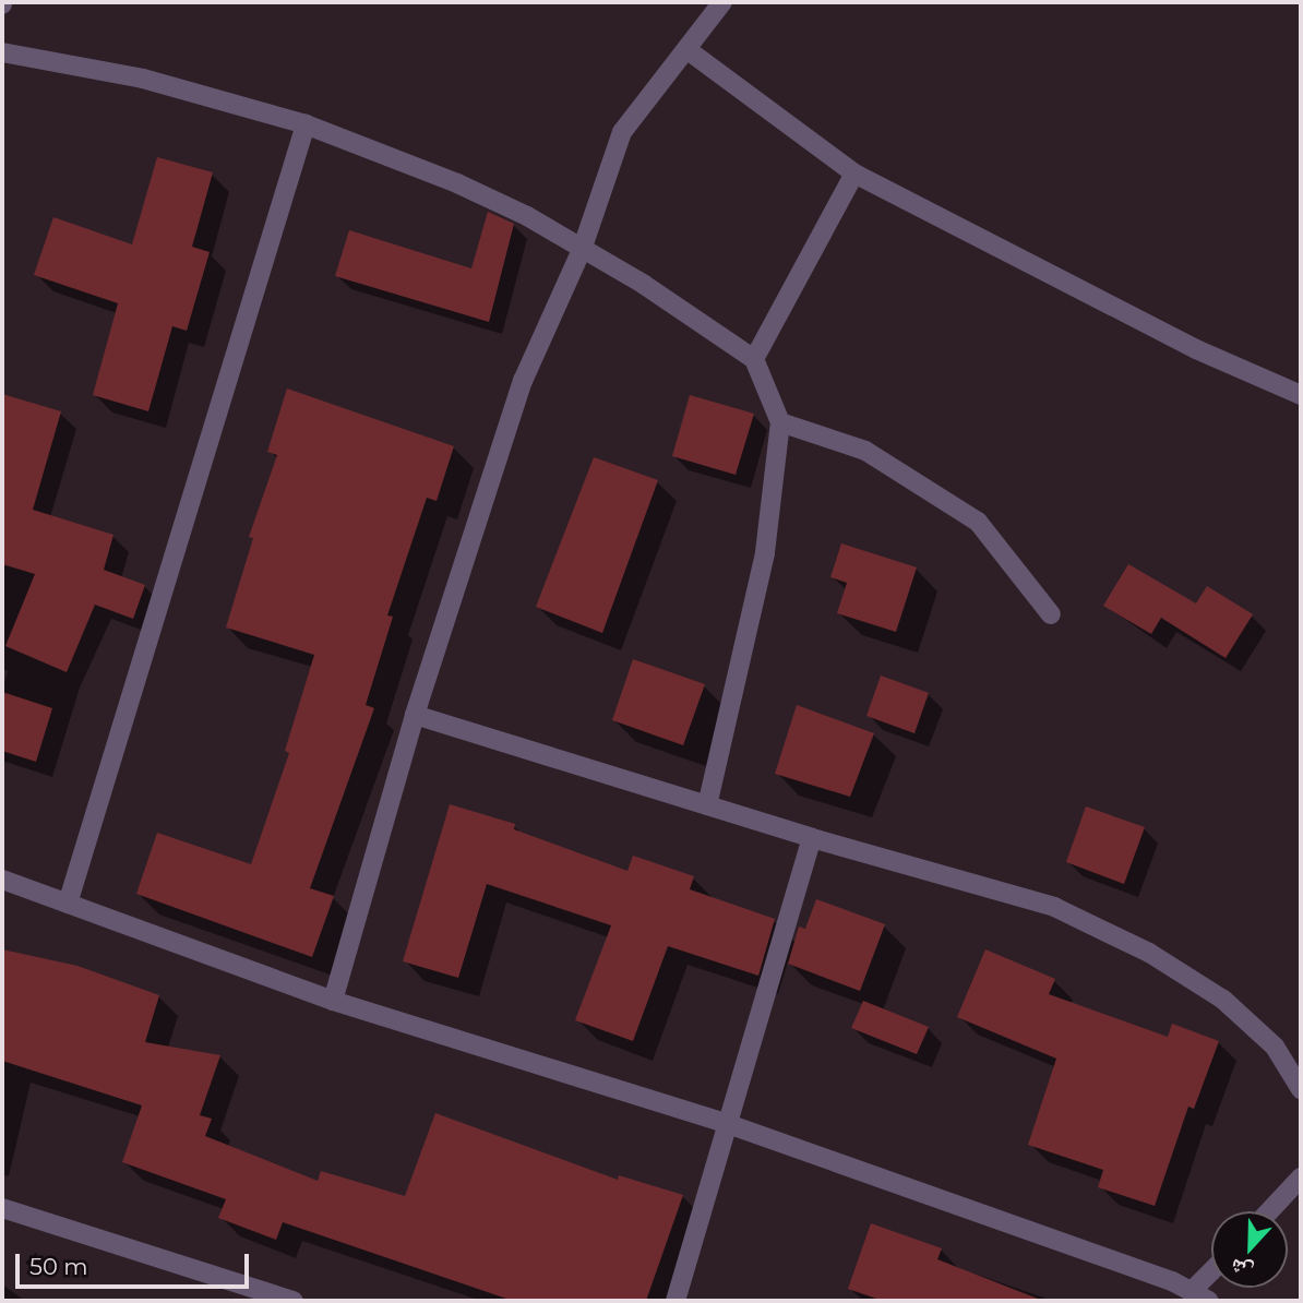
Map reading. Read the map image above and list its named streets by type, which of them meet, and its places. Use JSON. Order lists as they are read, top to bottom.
{
  "scale_bar": "50 m",
  "north": "bottom"
}
